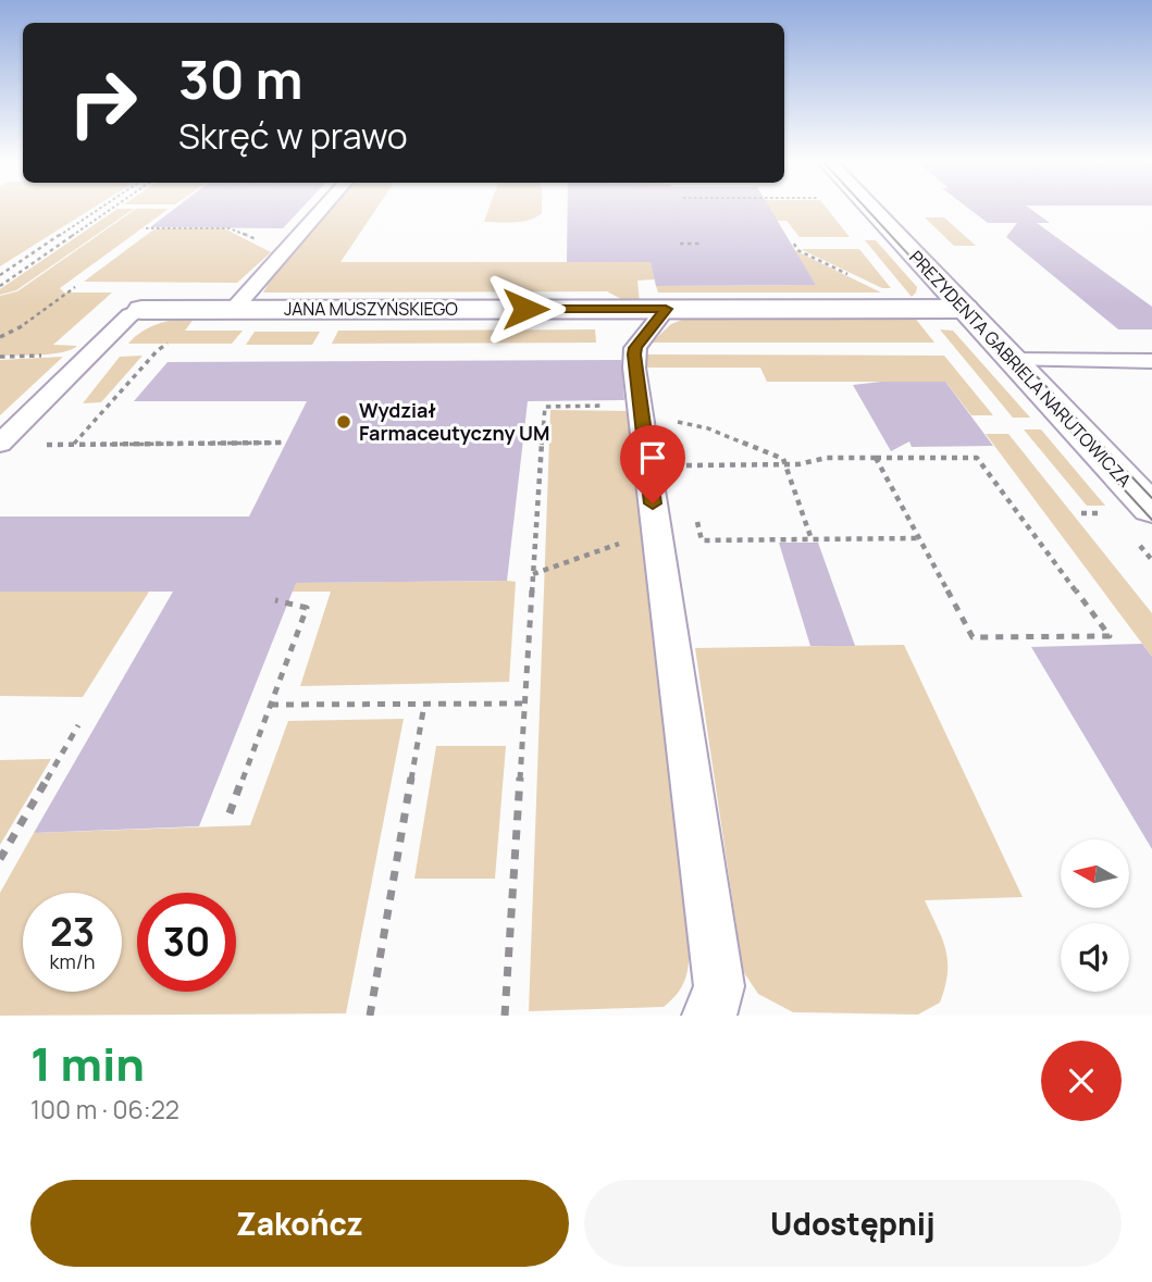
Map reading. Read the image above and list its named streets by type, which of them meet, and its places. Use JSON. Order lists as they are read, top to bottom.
{
  "streets": {
    "street": ["JANA MUSZYŃSKIEGO", "PREZYDENTA GABRIELA NARUTOWICZA"]
  },
  "crossings": [
    ["JANA MUSZYŃSKIEGO", "PREZYDENTA GABRIELA NARUTOWICZA"]
  ],
  "places": ["Wydział Farmaceutyczny UM"],
  "north": "left",
  "page": {
    "turn": ["30 m", "Skręć w prawo"],
    "speed": "23 km/h",
    "limit": "30",
    "heading": ["1 min", "100 m · 06:22"],
    "buttons": ["Zakończ", "Udostępnij"]
  }
}
